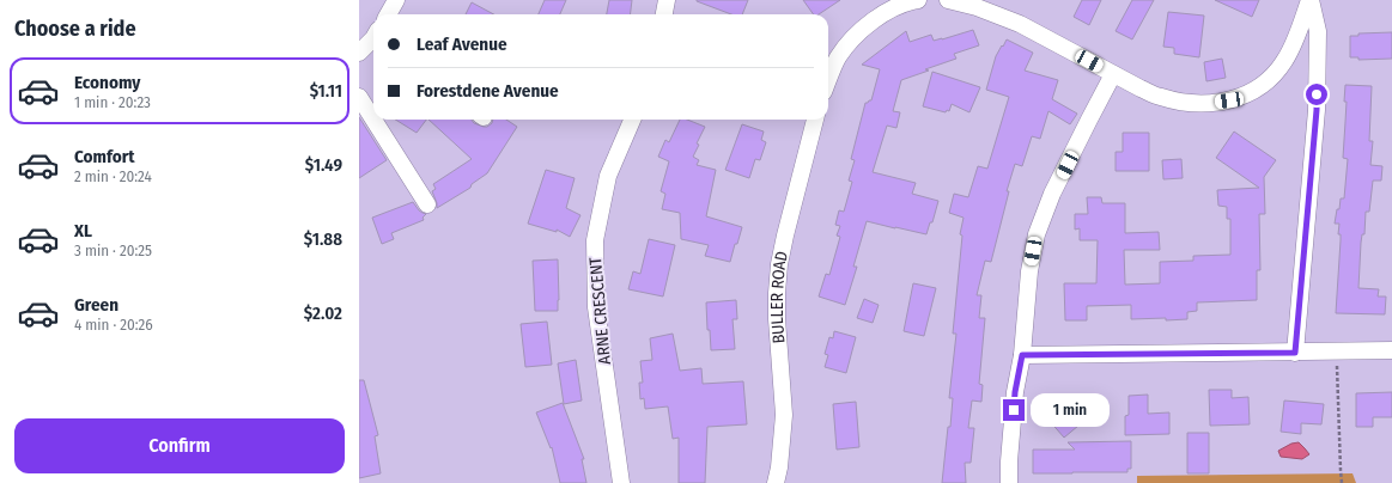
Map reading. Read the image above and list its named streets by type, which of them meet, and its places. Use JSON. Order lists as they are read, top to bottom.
{
  "streets": {
    "street": ["BULLER ROAD", "ARNE CRESCENT"]
  },
  "page": {
    "heading": "Choose a ride",
    "banner": ["Leaf Avenue", "Forestdene Avenue"],
    "list": [
      {
        "name": "Economy",
        "note": "1 min · 20:23",
        "value": "$1.11"
      },
      {
        "name": "Comfort",
        "note": "2 min · 20:24",
        "value": "$1.49"
      },
      {
        "name": "XL",
        "note": "3 min · 20:25",
        "value": "$1.88"
      },
      {
        "name": "Green",
        "note": "4 min · 20:26",
        "value": "$2.02"
      }
    ],
    "bubble": "1 min",
    "buttons": "Confirm"
  }
}
